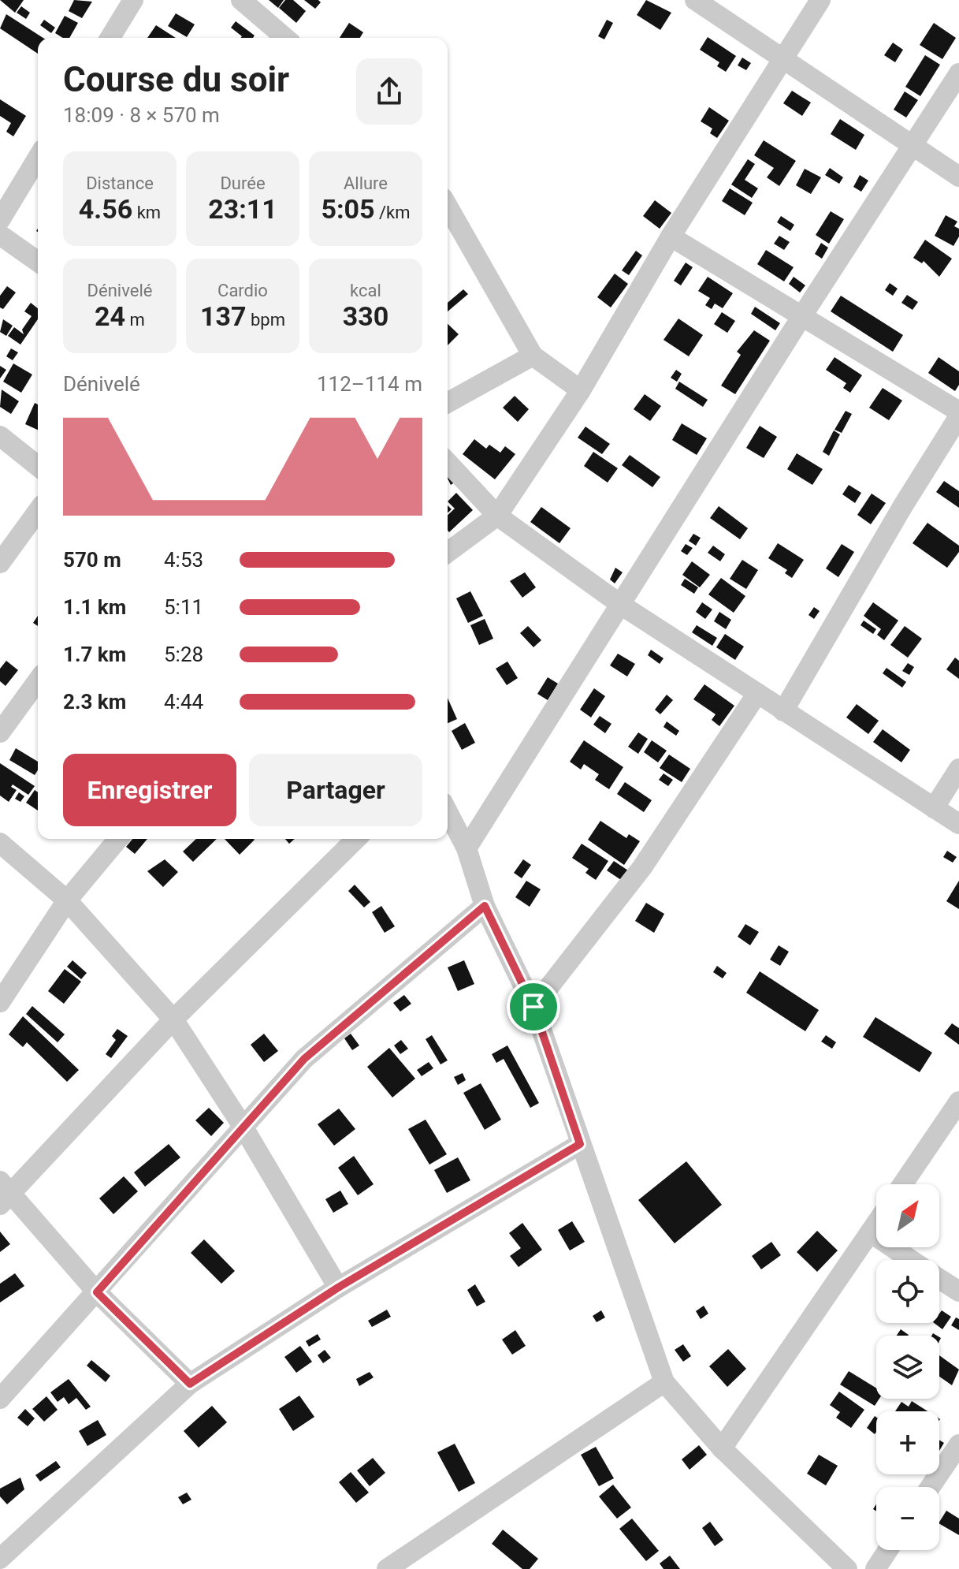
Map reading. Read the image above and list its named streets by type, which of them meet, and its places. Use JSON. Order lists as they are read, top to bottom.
{
  "north": "top right",
  "page": {
    "heading": ["Course du soir", "18:09 · 8 × 570 m"],
    "stats": [
      ["Distance", "4.56 km"],
      ["Durée", "23:11"],
      ["Allure", "5:05 /km"],
      ["Dénivelé", "24 m"],
      ["Cardio", "137 bpm"],
      ["kcal", "330"]
    ],
    "chart": ["Dénivelé", "112–114 m"],
    "list": [
      {
        "name": "570 m",
        "note": "4:53"
      },
      {
        "name": "1.1 km",
        "note": "5:11"
      },
      {
        "name": "1.7 km",
        "note": "5:28"
      },
      {
        "name": "2.3 km",
        "note": "4:44"
      }
    ],
    "buttons": ["Enregistrer", "Partager"],
    "map_buttons": ["+", "−"]
  }
}
